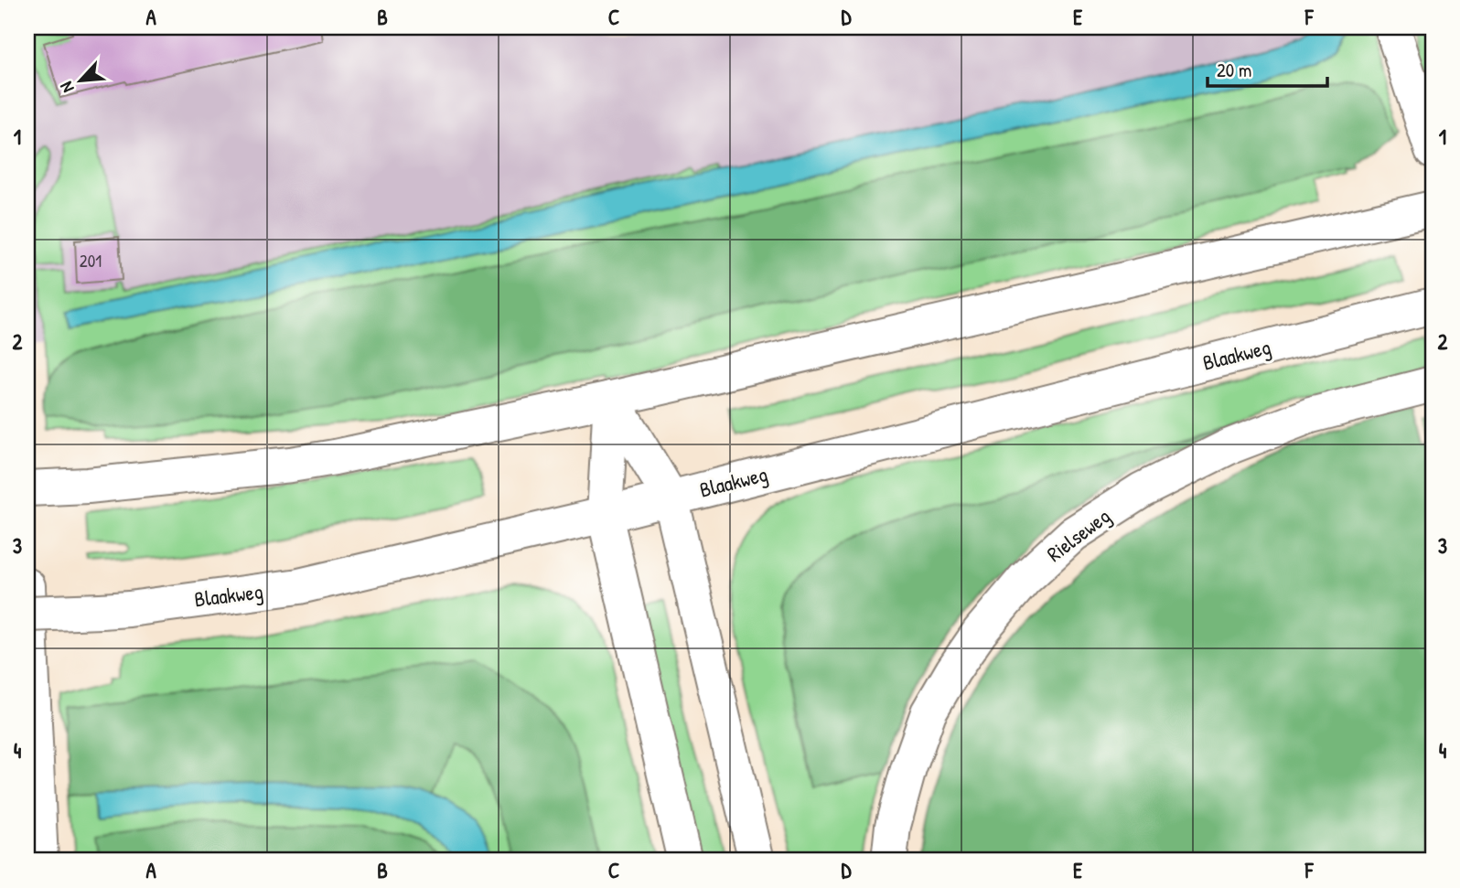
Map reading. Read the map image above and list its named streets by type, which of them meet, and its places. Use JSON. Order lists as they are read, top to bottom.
{
  "streets": {
    "main road": ["Blaakweg", "Rielseweg"]
  },
  "house_numbers": ["201"],
  "scale_bar": "20 m",
  "north": "bottom left",
  "grid": {
    "columns": [
      "A",
      "B",
      "C",
      "D",
      "E",
      "F"
    ],
    "rows": [
      "1",
      "2",
      "3",
      "4"
    ]
  }
}
